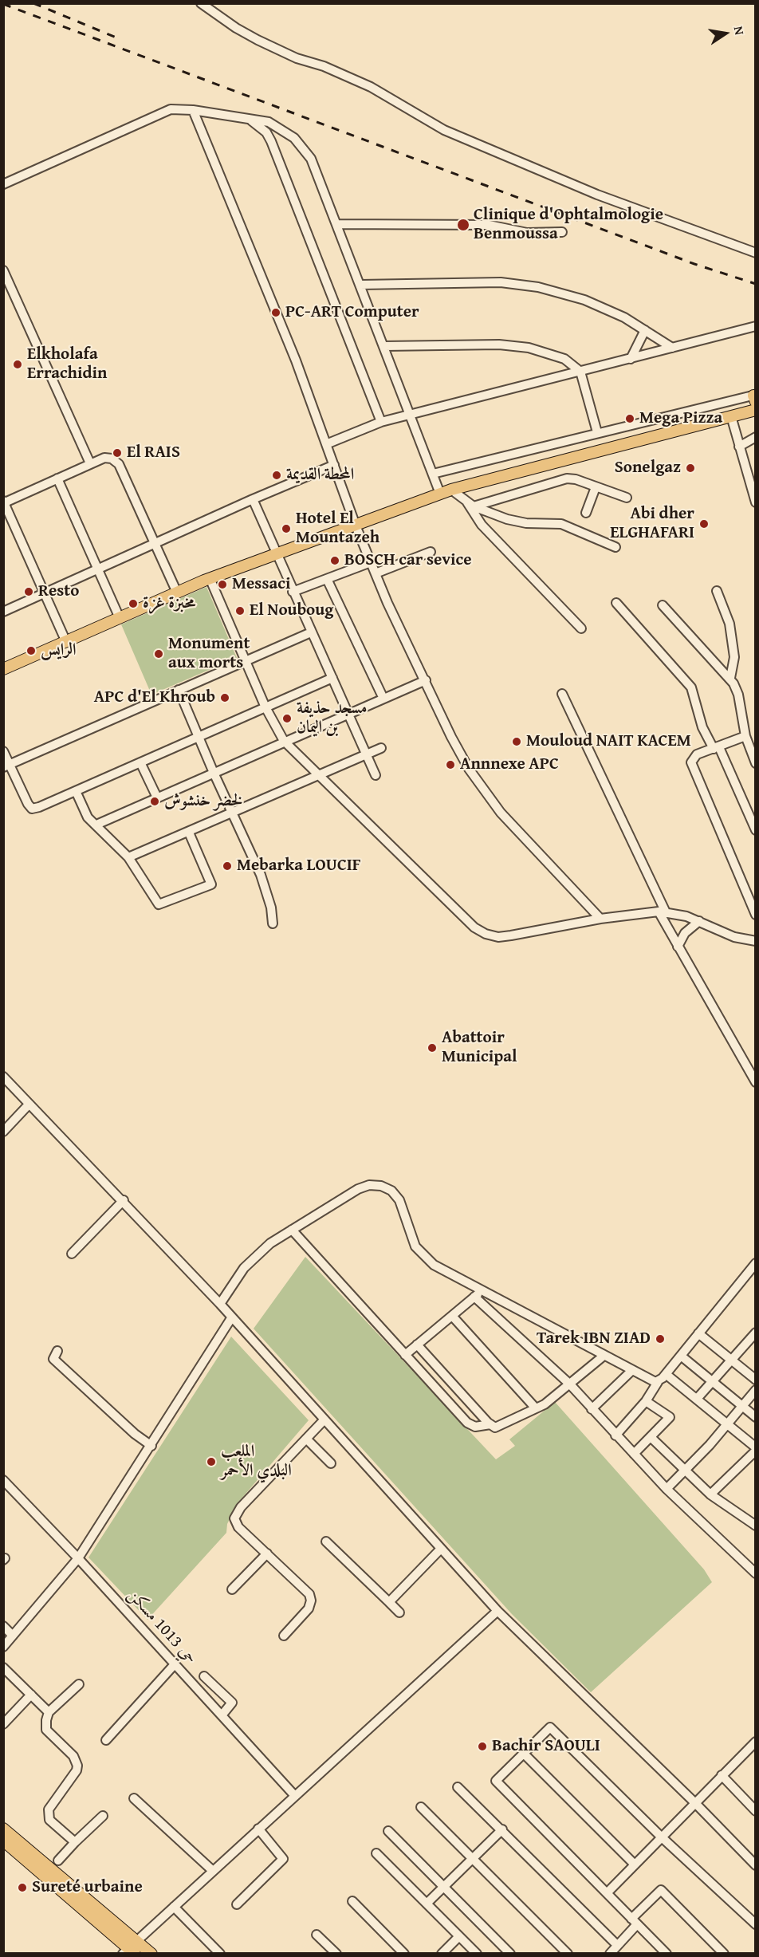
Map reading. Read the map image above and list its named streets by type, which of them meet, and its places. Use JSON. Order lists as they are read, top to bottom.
{
  "streets": {
    "street": ["حي 1013 مسكن"]
  },
  "places": [
    "Clinique d'Ophtalmologie Benmoussa",
    "PC-ART Computer",
    "Elkholafa Errachidin",
    "Mega Pizza",
    "El RAIS",
    "Sonelgaz",
    "المحطة القديمة",
    "Abi dher ELGHAFARI",
    "Hotel El Mountazeh",
    "BOSCH car sevice",
    "Messaci",
    "Resto",
    "مخبزة غزة",
    "El Nouboug",
    "الرايس",
    "Monument aux morts",
    "APC d'El Khroub",
    "مسجد حذيفة بن اليمان",
    "Mouloud NAIT KACEM",
    "Annnexe APC",
    "لخضر خنشوش",
    "Mebarka LOUCIF",
    "Abattoir Municipal",
    "Tarek IBN ZIAD",
    "الملعب البلدي الأحمر",
    "Bachir SAOULI",
    "Sureté urbaine"
  ],
  "north": "right"
}
